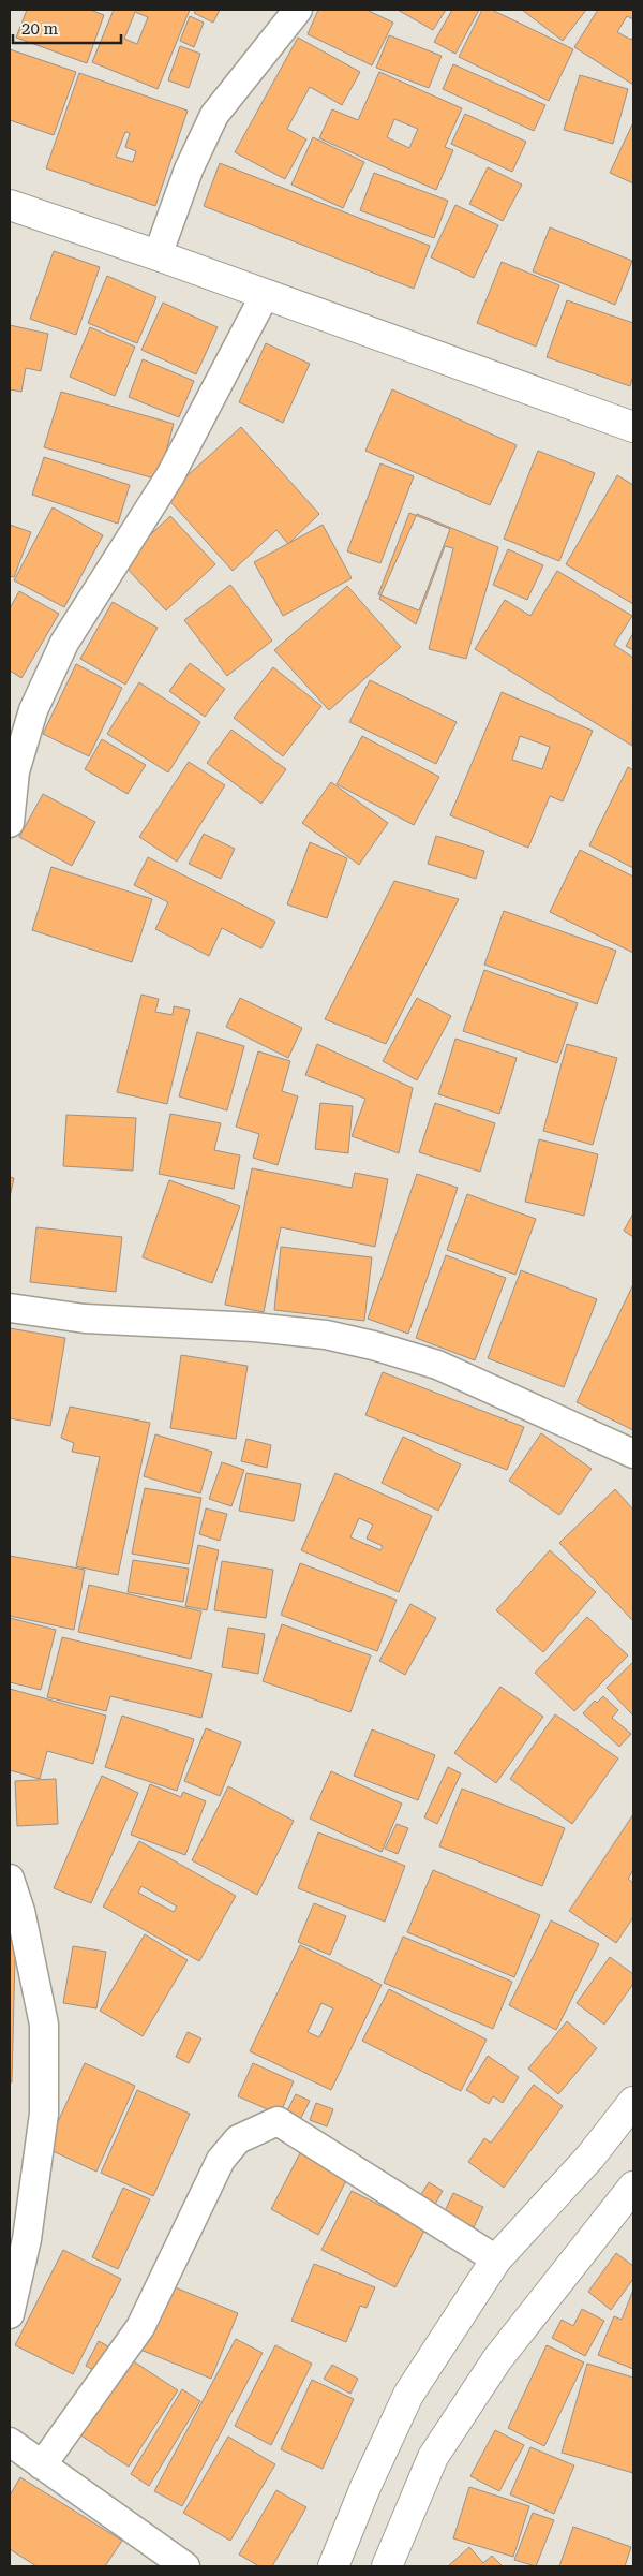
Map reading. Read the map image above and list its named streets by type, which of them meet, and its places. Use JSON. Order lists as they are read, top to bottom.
{
  "scale_bar": "20 m"
}
